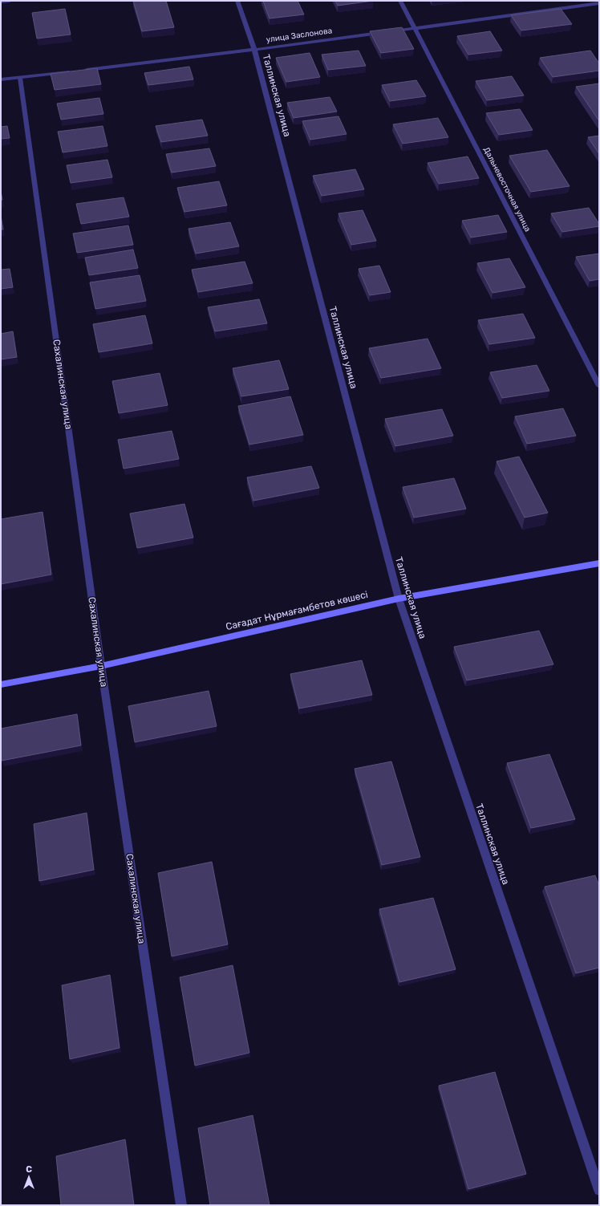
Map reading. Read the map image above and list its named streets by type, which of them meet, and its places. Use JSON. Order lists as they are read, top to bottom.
{
  "streets": {
    "main road": ["Сағадат Нұрмағамбетов көшесі"],
    "street": [
      "улица Заслонова",
      "Таллинская улица",
      "Дальневосточная улица",
      "Сахалинская улица"
    ]
  },
  "crossings": [
    ["улица Заслонова", "Таллинская улица"],
    ["улица Заслонова", "Дальневосточная улица"],
    ["Таллинская улица", "Сағадат Нұрмағамбетов көшесі"],
    ["Сахалинская улица", "Сағадат Нұрмағамбетов көшесі"]
  ],
  "north": "top"
}
